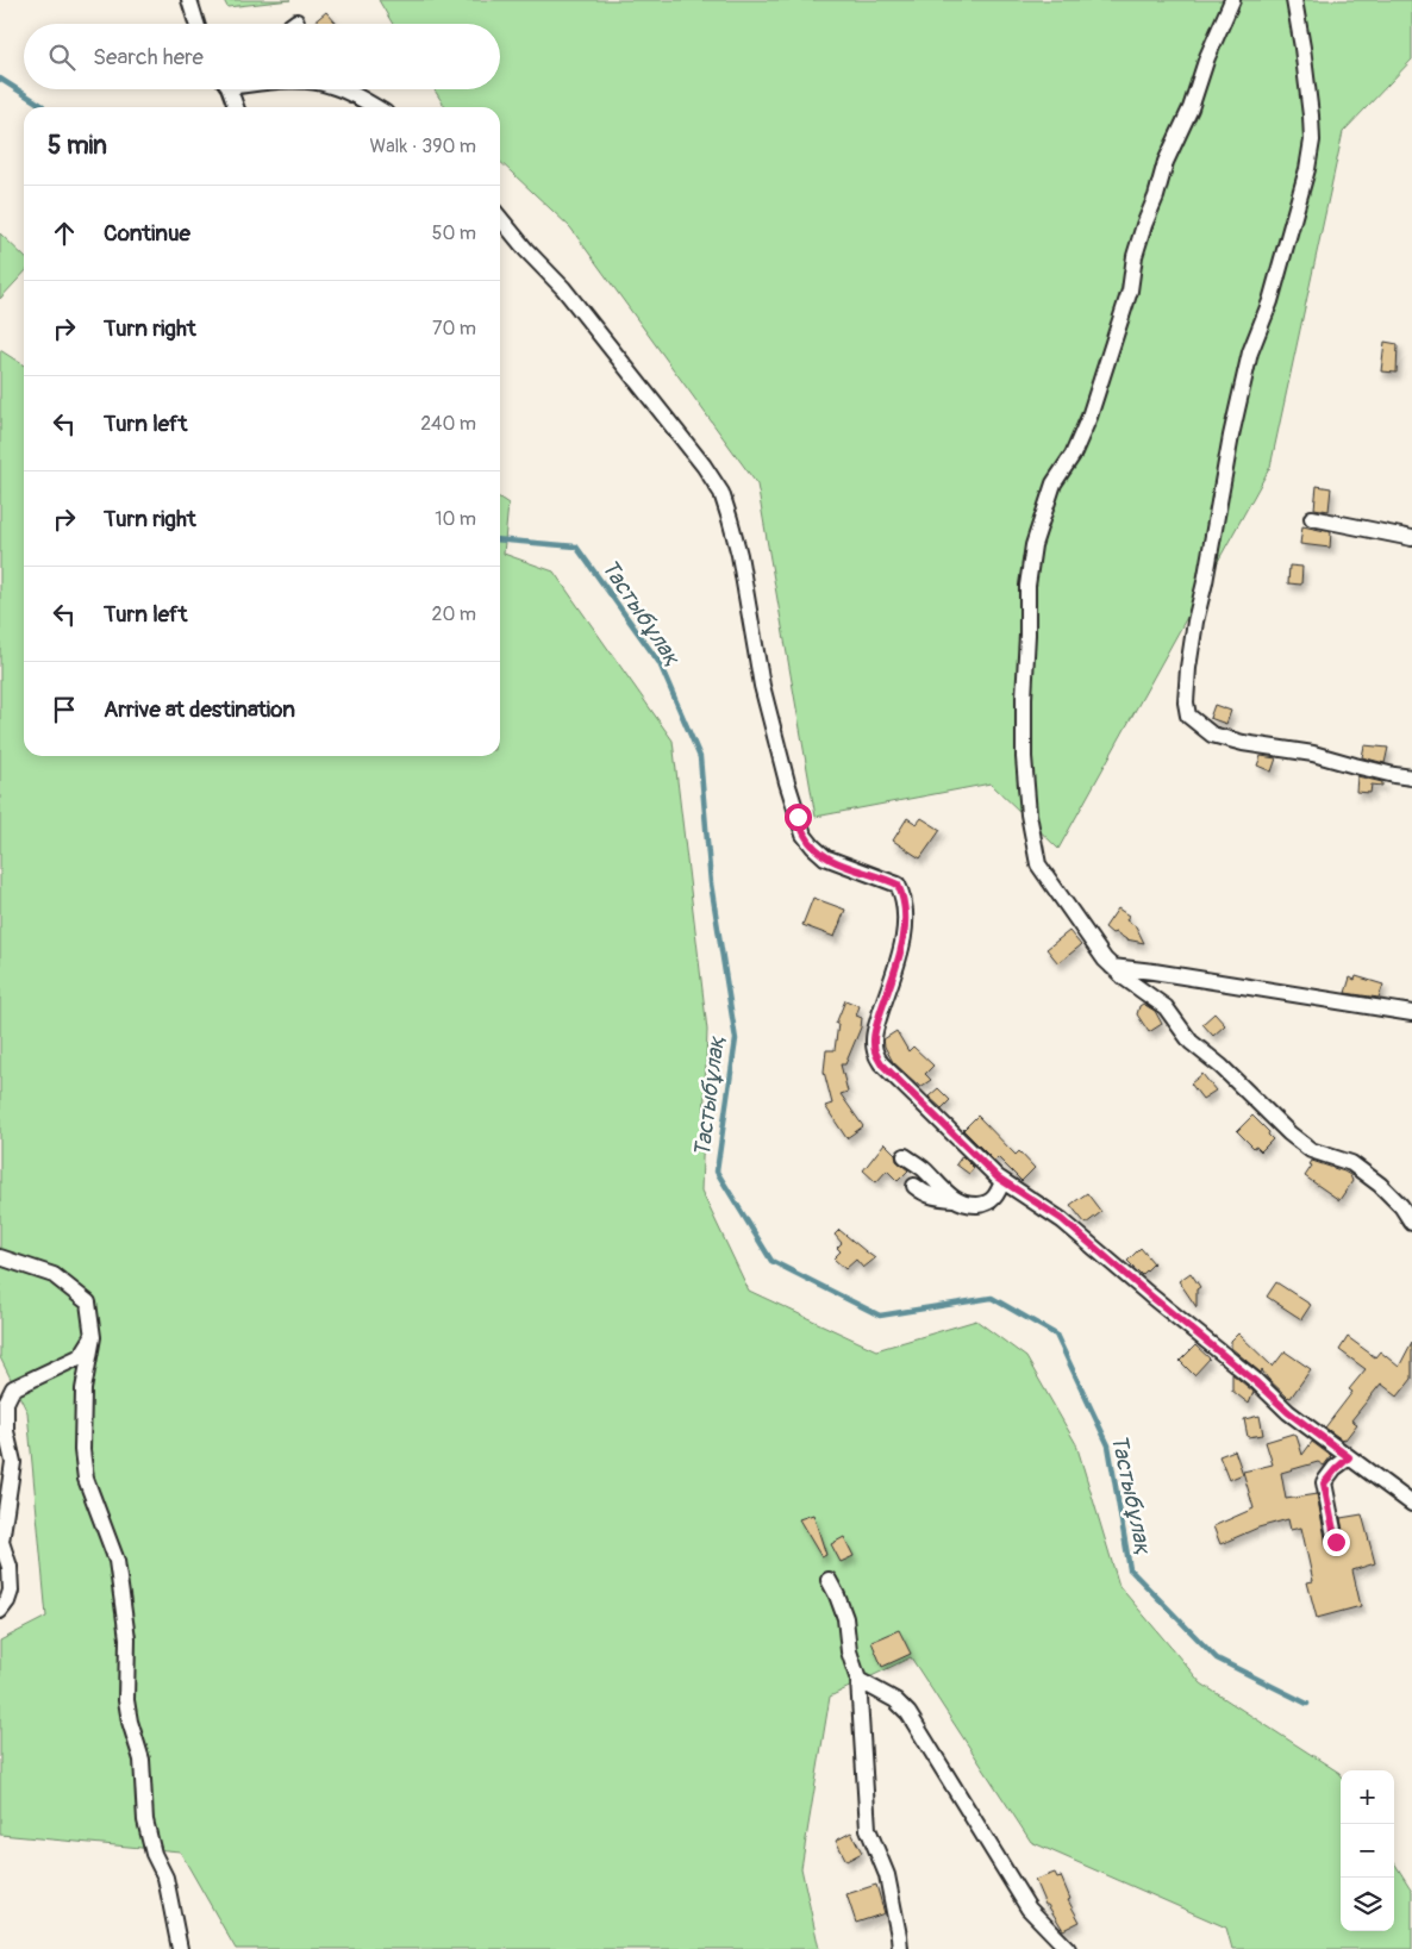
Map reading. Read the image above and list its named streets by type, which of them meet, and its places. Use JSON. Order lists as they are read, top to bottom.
{
  "water": ["Тастыбұлақ"],
  "page": {
    "search": "Search here",
    "heading": ["5 min", "Walk · 390 m"],
    "list": [
      ["Continue", "50 m"],
      ["Turn right", "70 m"],
      ["Turn left", "240 m"],
      ["Turn right", "10 m"],
      ["Turn left", "20 m"],
      "Arrive at destination"
    ],
    "map_buttons": ["+", "−"]
  }
}
